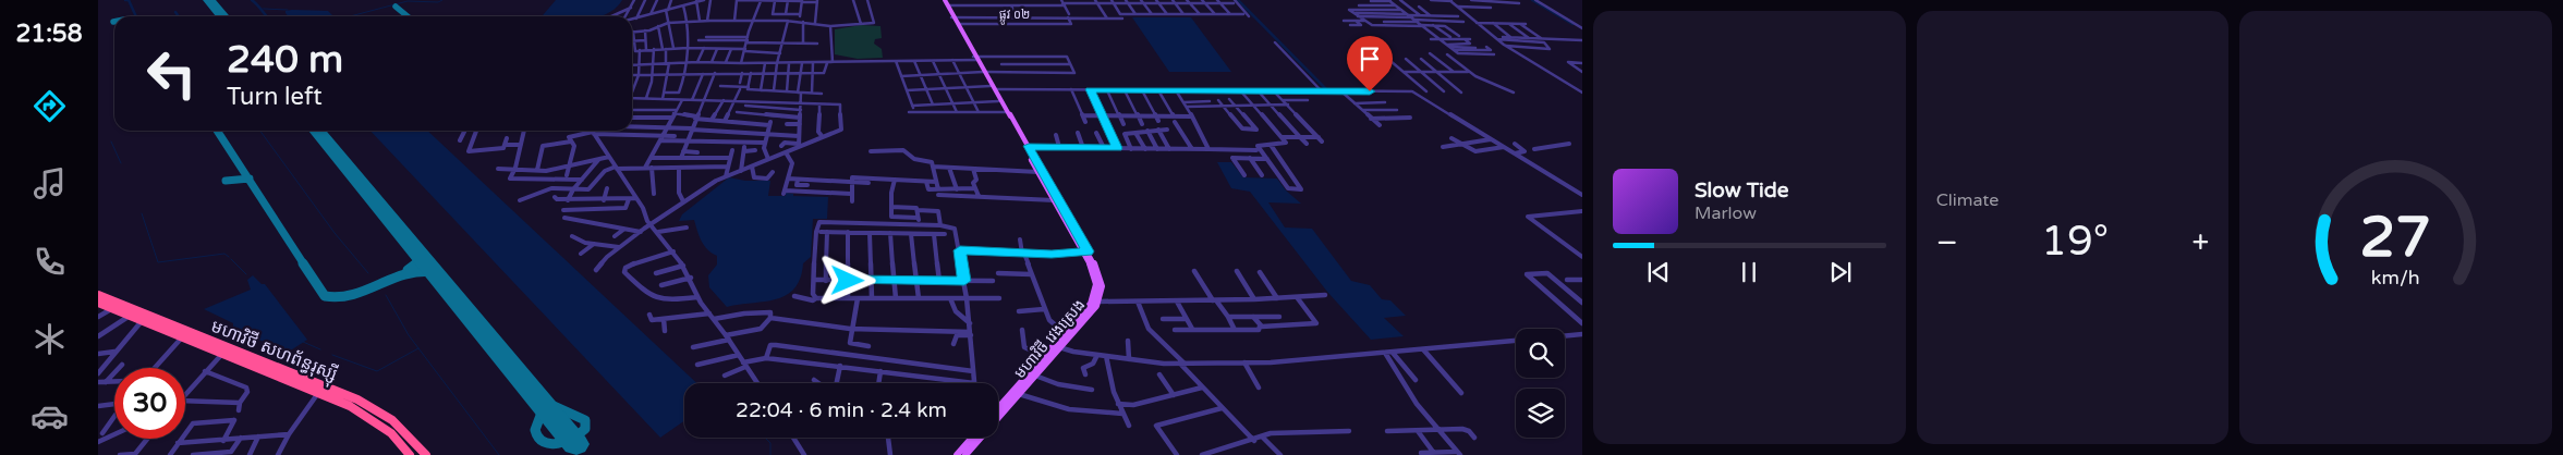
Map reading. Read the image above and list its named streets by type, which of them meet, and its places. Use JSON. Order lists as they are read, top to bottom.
{
  "streets": {
    "highway": ["មហាវិថី សហព័ន្ធរុស្ស៊ី"],
    "main road": ["មហាវិថី វេងស្រេង"],
    "street": ["ផ្លូវ ០២"]
  },
  "crossings": [
    ["ផ្លូវ ០២", "មហាវិថី វេងស្រេង"]
  ],
  "page": {
    "tabs": "21:58",
    "tile": "Climate",
    "turn": ["240 m", "Turn left"],
    "song": ["Slow Tide", "Marlow"],
    "heat": ["−", "19°", "+"],
    "limit": "30",
    "trip": "22:04 · 6 min · 2.4 km",
    "gauge": ["27", "km/h"]
  }
}
